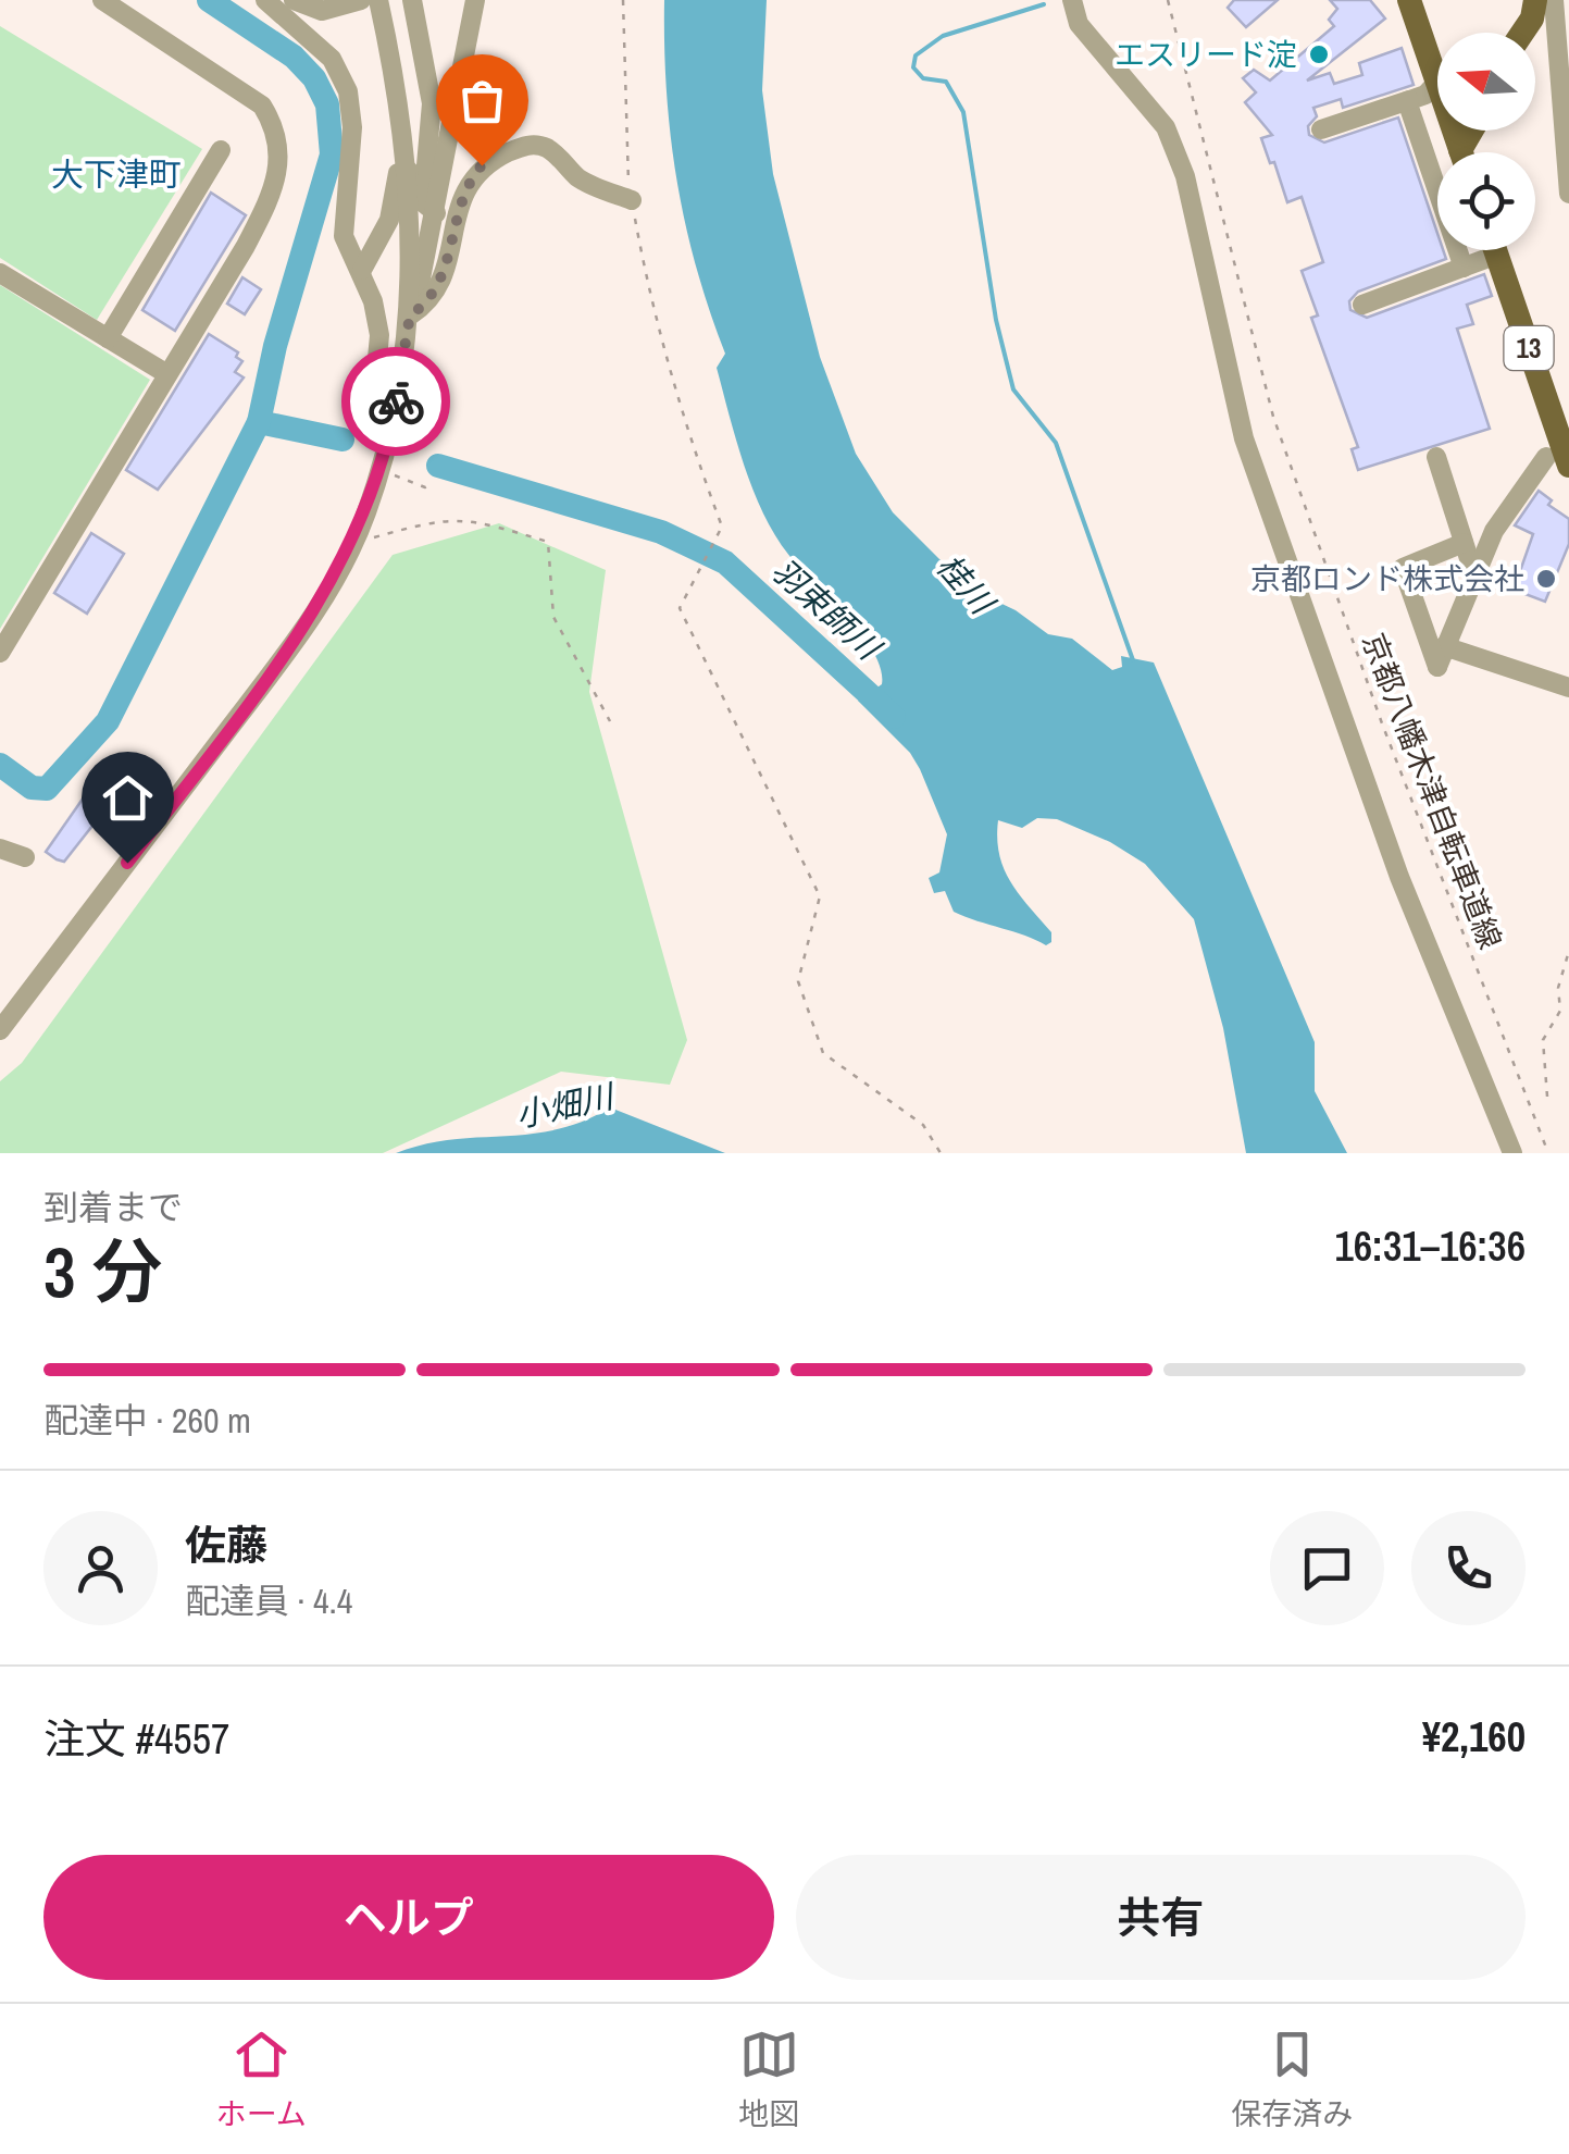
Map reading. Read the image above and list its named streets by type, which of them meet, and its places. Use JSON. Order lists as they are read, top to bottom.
{
  "streets": {
    "main road": ["13"],
    "path": ["京都八幡木津自転車道線"]
  },
  "districts": ["大下津町"],
  "water": ["桂川", "羽束師川", "小畑川"],
  "places": ["エスリード淀", "京都ロンド株式会社"],
  "north": "left",
  "page": {
    "heading": ["3 分", "到着まで", "16:31–16:36"],
    "panel": [
      "佐藤",
      "配達員 · 4.4",
      "注文 #4557",
      "¥2,160"
    ],
    "bar": "配達中 · 260 m",
    "buttons": ["ヘルプ", "共有"],
    "tabs": ["ホーム", "地図", "保存済み"]
  }
}
